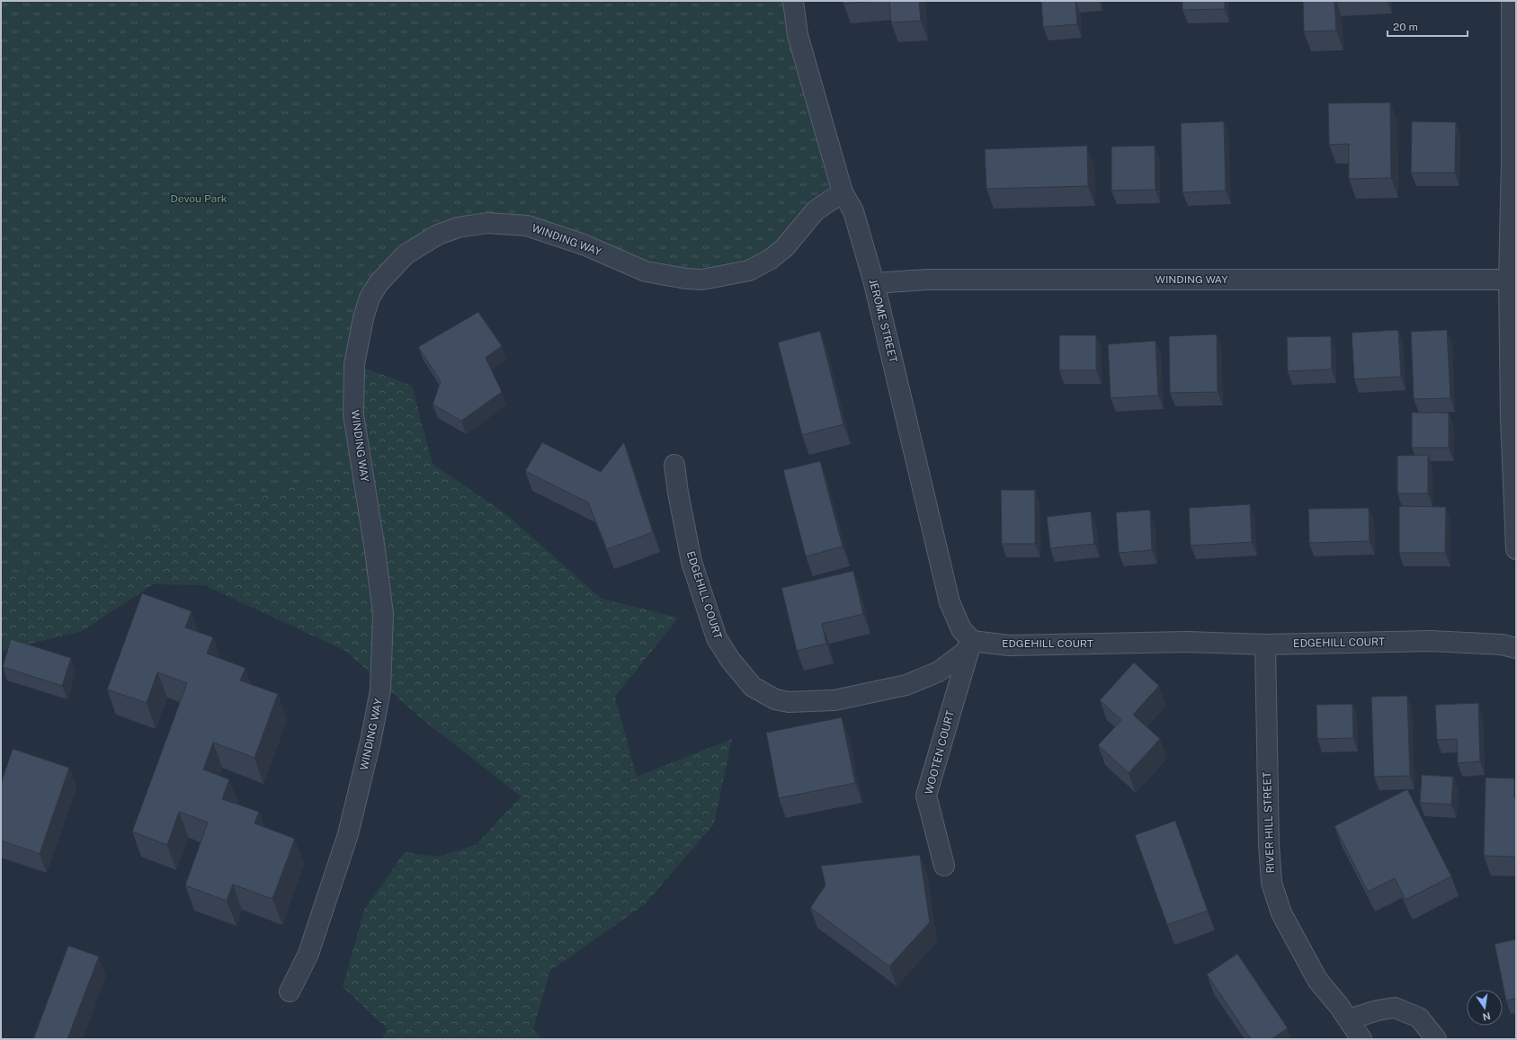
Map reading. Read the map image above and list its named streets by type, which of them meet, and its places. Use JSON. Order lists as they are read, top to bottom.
{
  "streets": {
    "street": [
      "WINDING WAY",
      "JEROME STREET",
      "EDGEHILL COURT",
      "WOOTEN COURT",
      "RIVER HILL STREET"
    ]
  },
  "crossings": [
    ["WINDING WAY", "JEROME STREET"],
    ["JEROME STREET", "EDGEHILL COURT"],
    ["JEROME STREET", "WOOTEN COURT"],
    ["EDGEHILL COURT", "WOOTEN COURT"],
    ["EDGEHILL COURT", "RIVER HILL STREET"]
  ],
  "parks": ["Devou Park"],
  "scale_bar": "20 m",
  "north": "bottom"
}
